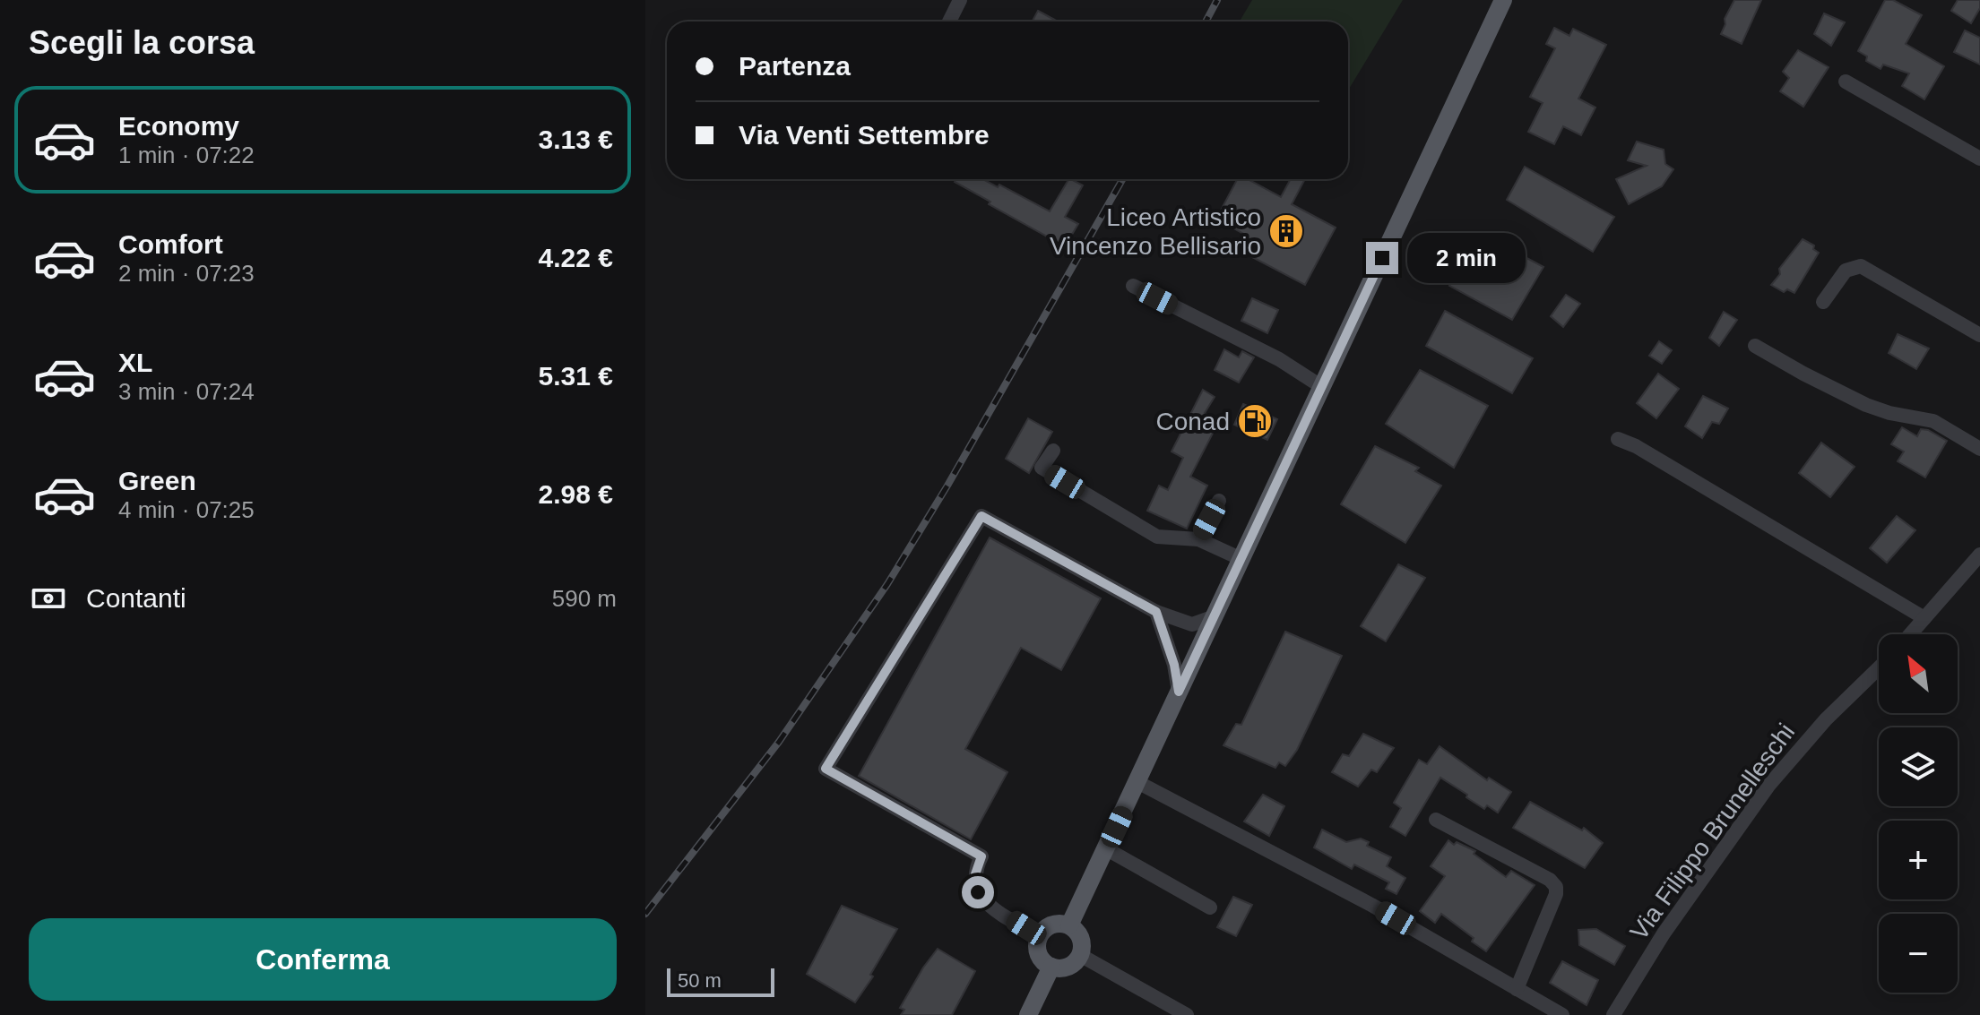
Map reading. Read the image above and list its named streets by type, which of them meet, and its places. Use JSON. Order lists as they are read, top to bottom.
{
  "streets": {
    "street": ["Via Filippo Brunelleschi"]
  },
  "places": {
    "building": ["Liceo Artistico Vincenzo Bellisario"],
    "fuel station": ["Conad"]
  },
  "scale_bar": "50 m",
  "north": "top left",
  "page": {
    "heading": "Scegli la corsa",
    "banner": ["Partenza", "Via Venti Settembre"],
    "list": [
      {
        "name": "Economy",
        "note": "1 min · 07:22",
        "value": "3.13 €"
      },
      {
        "name": "Comfort",
        "note": "2 min · 07:23",
        "value": "4.22 €"
      },
      {
        "name": "XL",
        "note": "3 min · 07:24",
        "value": "5.31 €"
      },
      {
        "name": "Green",
        "note": "4 min · 07:25",
        "value": "2.98 €"
      }
    ],
    "bubble": "2 min",
    "pay": ["Contanti", "590 m"],
    "map_buttons": ["+", "−"],
    "buttons": "Conferma",
    "scale": "50 m"
  }
}
